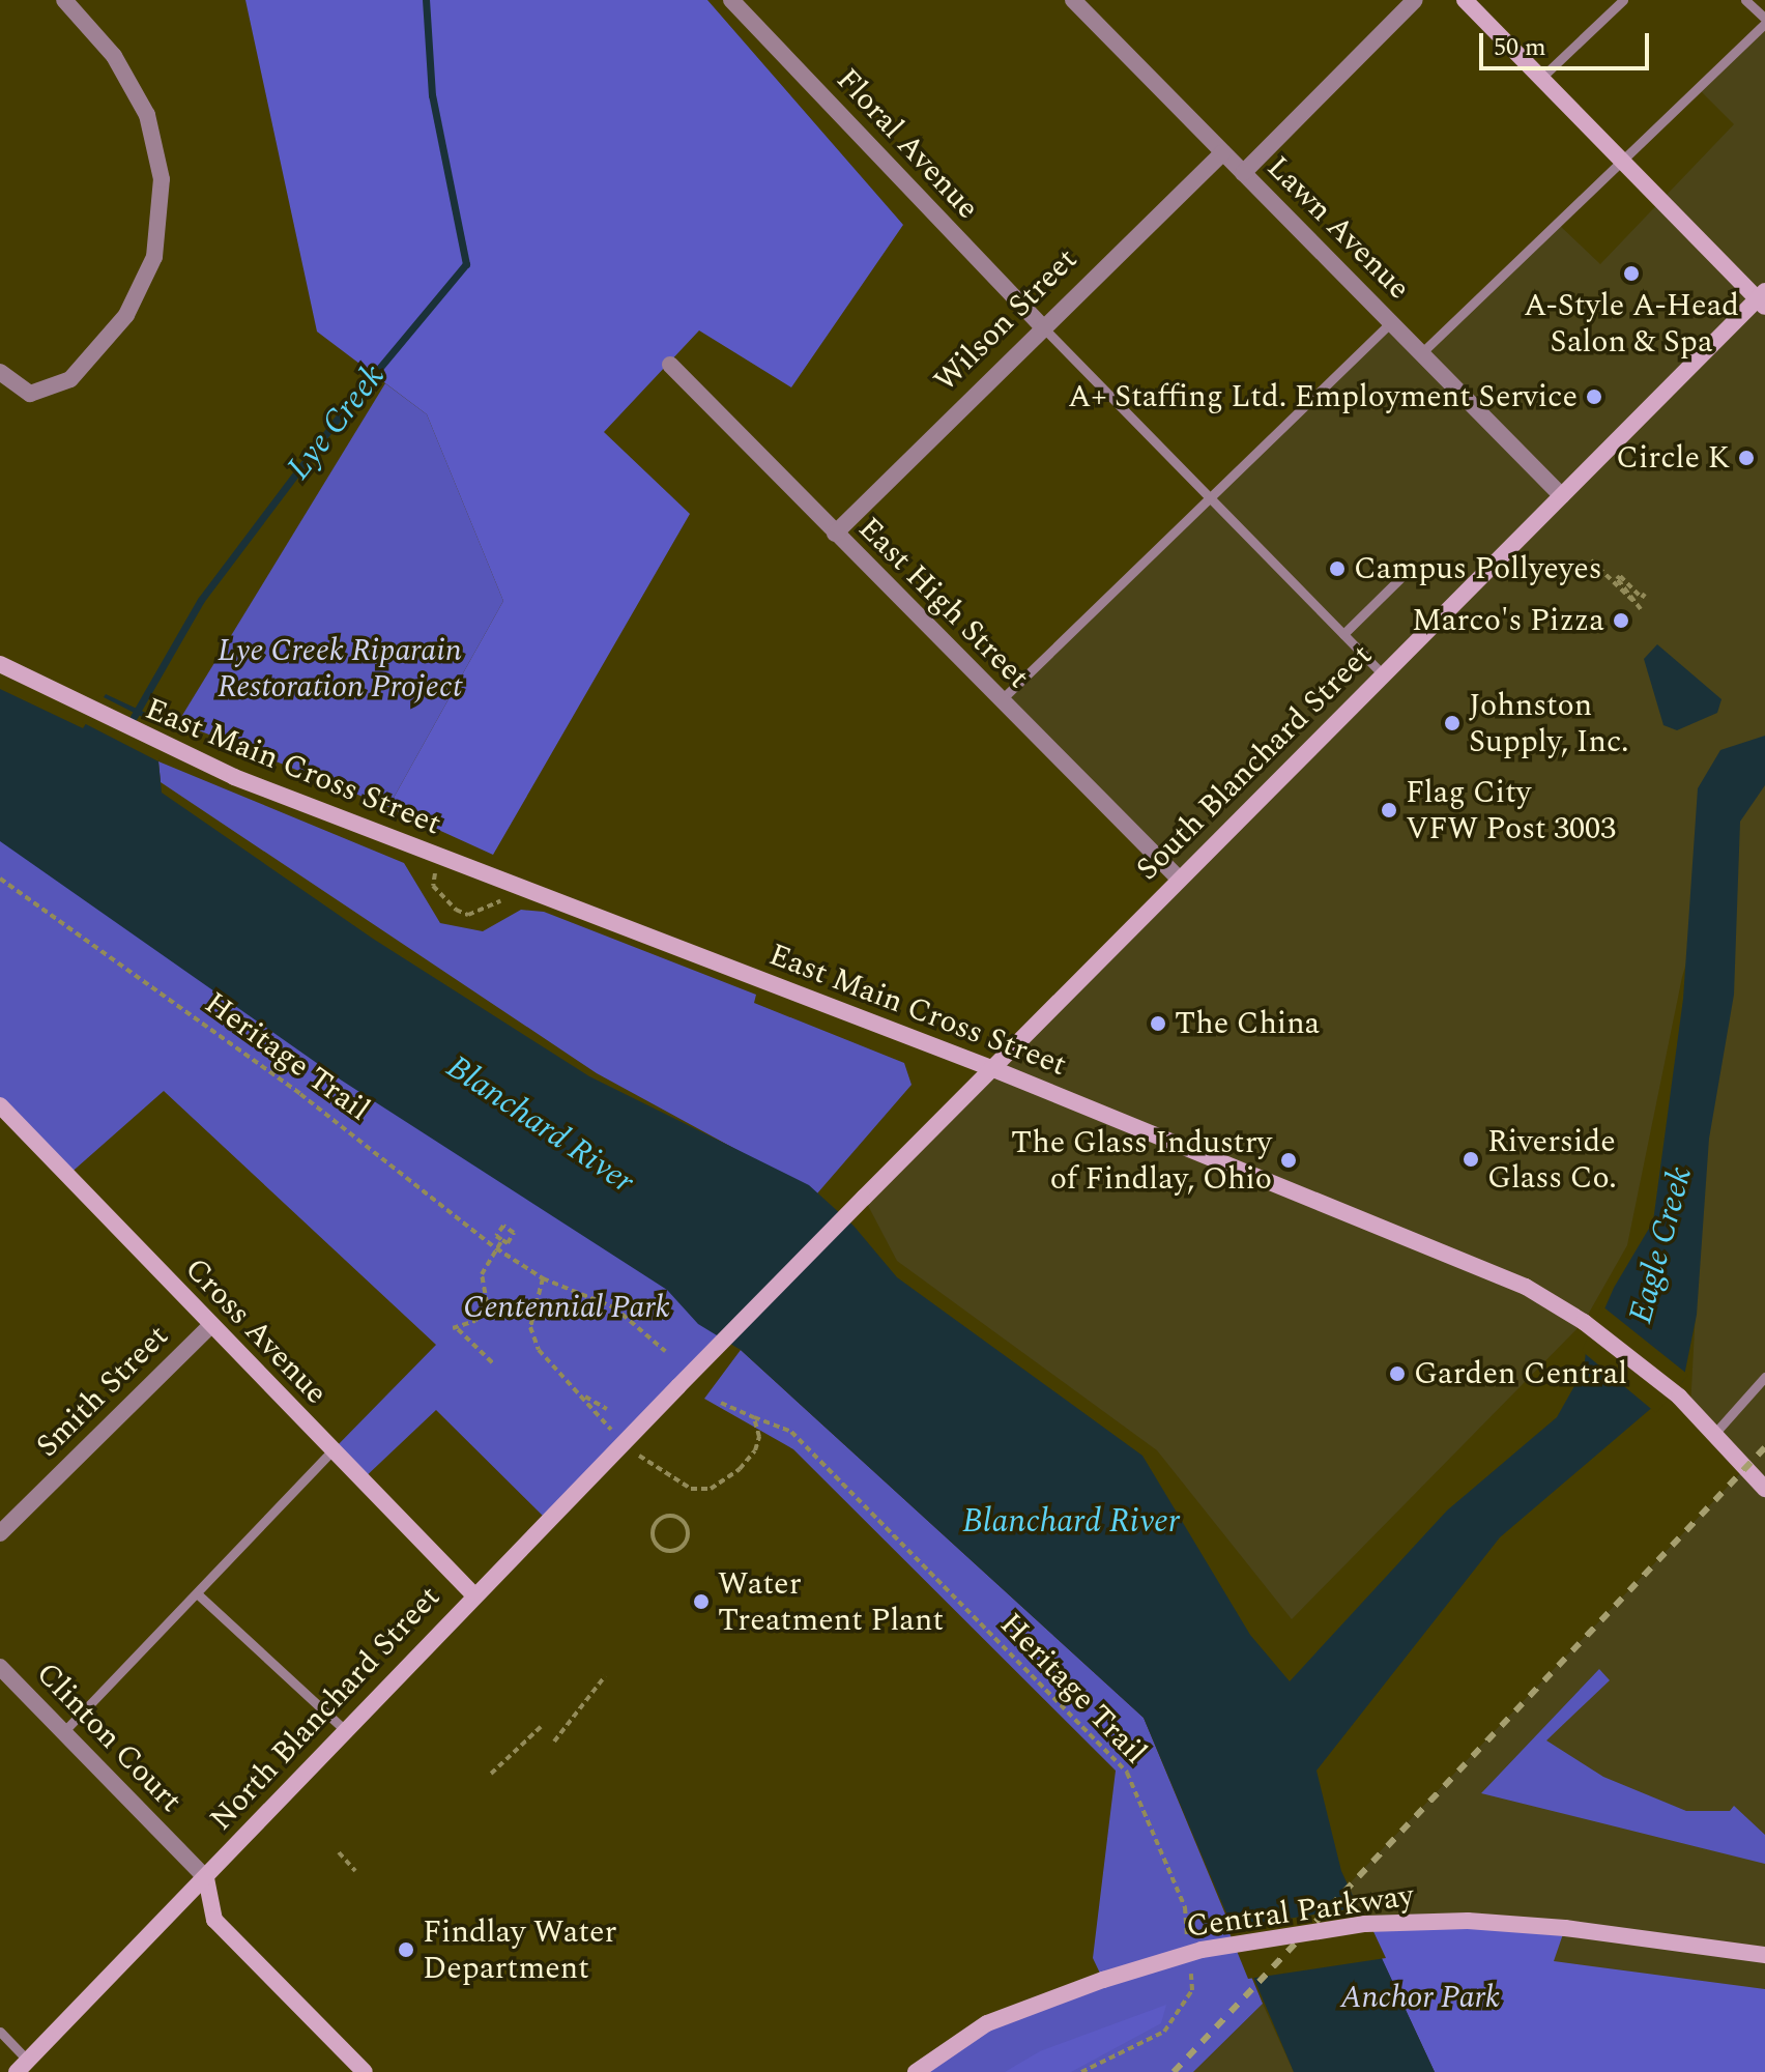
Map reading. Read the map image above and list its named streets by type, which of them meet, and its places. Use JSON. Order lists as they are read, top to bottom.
{
  "streets": {
    "main road": [
      "South Blanchard Street",
      "East Main Cross Street",
      "Cross Avenue",
      "North Blanchard Street",
      "Central Parkway"
    ],
    "street": [
      "Floral Avenue",
      "Lawn Avenue",
      "Wilson Street",
      "East High Street",
      "Smith Street",
      "Clinton Court"
    ],
    "path": ["Heritage Trail"]
  },
  "crossings": [
    ["Floral Avenue", "Wilson Street"],
    ["Lawn Avenue", "Wilson Street"],
    ["Lawn Avenue", "South Blanchard Street"],
    ["Wilson Street", "East High Street"],
    ["East High Street", "South Blanchard Street"],
    ["South Blanchard Street", "East Main Cross Street"],
    ["South Blanchard Street", "North Blanchard Street"],
    ["Cross Avenue", "Smith Street"],
    ["Cross Avenue", "North Blanchard Street"],
    ["North Blanchard Street", "Clinton Court"]
  ],
  "water": ["Lye Creek", "Blanchard River", "Eagle Creek"],
  "parks": ["Lye Creek Riparain Restoration Project", "Centennial Park", "Anchor Park"],
  "places": [
    "A-Style A-Head Salon & Spa",
    "A+ Staffing Ltd. Employment Service",
    "Circle K",
    "Campus Pollyeyes",
    "Marco's Pizza",
    "Johnston Supply, Inc.",
    "Flag City VFW Post 3003",
    "The China",
    "Riverside Glass Co.",
    "The Glass Industry of Findlay, Ohio",
    "Garden Central",
    "Water Treatment Plant",
    "Findlay Water Department"
  ],
  "scale_bar": "50 m"
}
